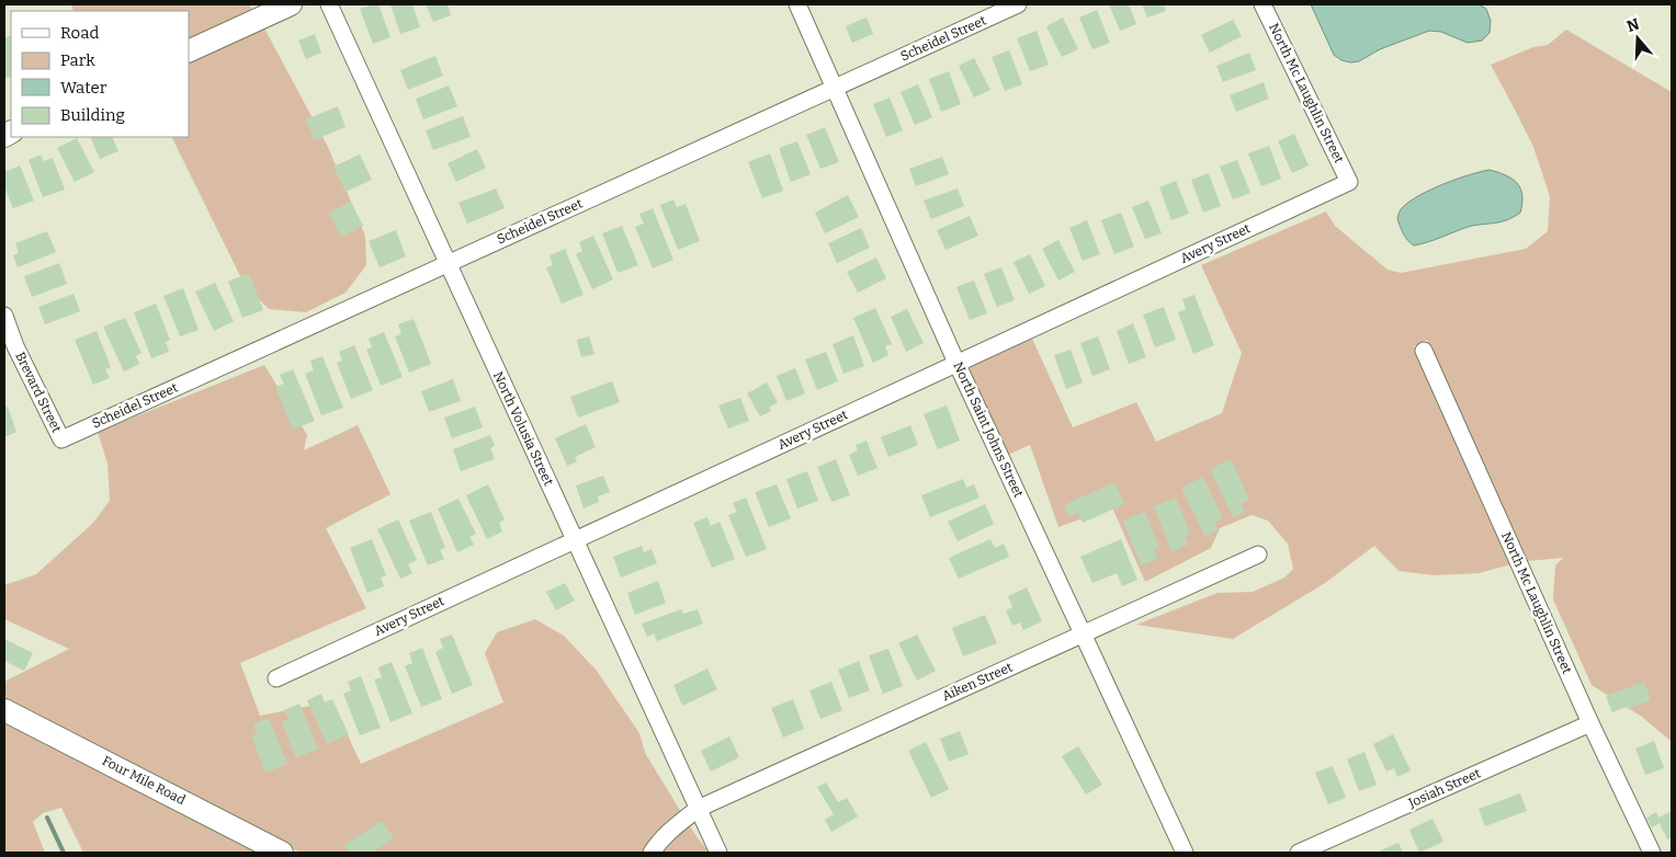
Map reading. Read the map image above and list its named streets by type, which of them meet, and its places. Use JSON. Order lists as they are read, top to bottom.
{
  "streets": {
    "main road": ["Four Mile Road"],
    "street": [
      "Scheidel Street",
      "North Mc Laughlin Street",
      "Avery Street",
      "Brevard Street",
      "North Volusia Street",
      "North Saint Johns Street",
      "Aiken Street",
      "Josiah Street"
    ]
  },
  "crossings": [
    ["Scheidel Street", "Brevard Street"],
    ["Scheidel Street", "North Volusia Street"],
    ["Scheidel Street", "North Saint Johns Street"],
    ["North Mc Laughlin Street", "Avery Street"],
    ["North Mc Laughlin Street", "Josiah Street"],
    ["Avery Street", "North Volusia Street"],
    ["Avery Street", "North Saint Johns Street"],
    ["North Volusia Street", "Aiken Street"],
    ["North Saint Johns Street", "Aiken Street"]
  ],
  "legend": [
    "Road",
    "Park",
    "Water",
    "Building"
  ],
  "north": "top"
}
